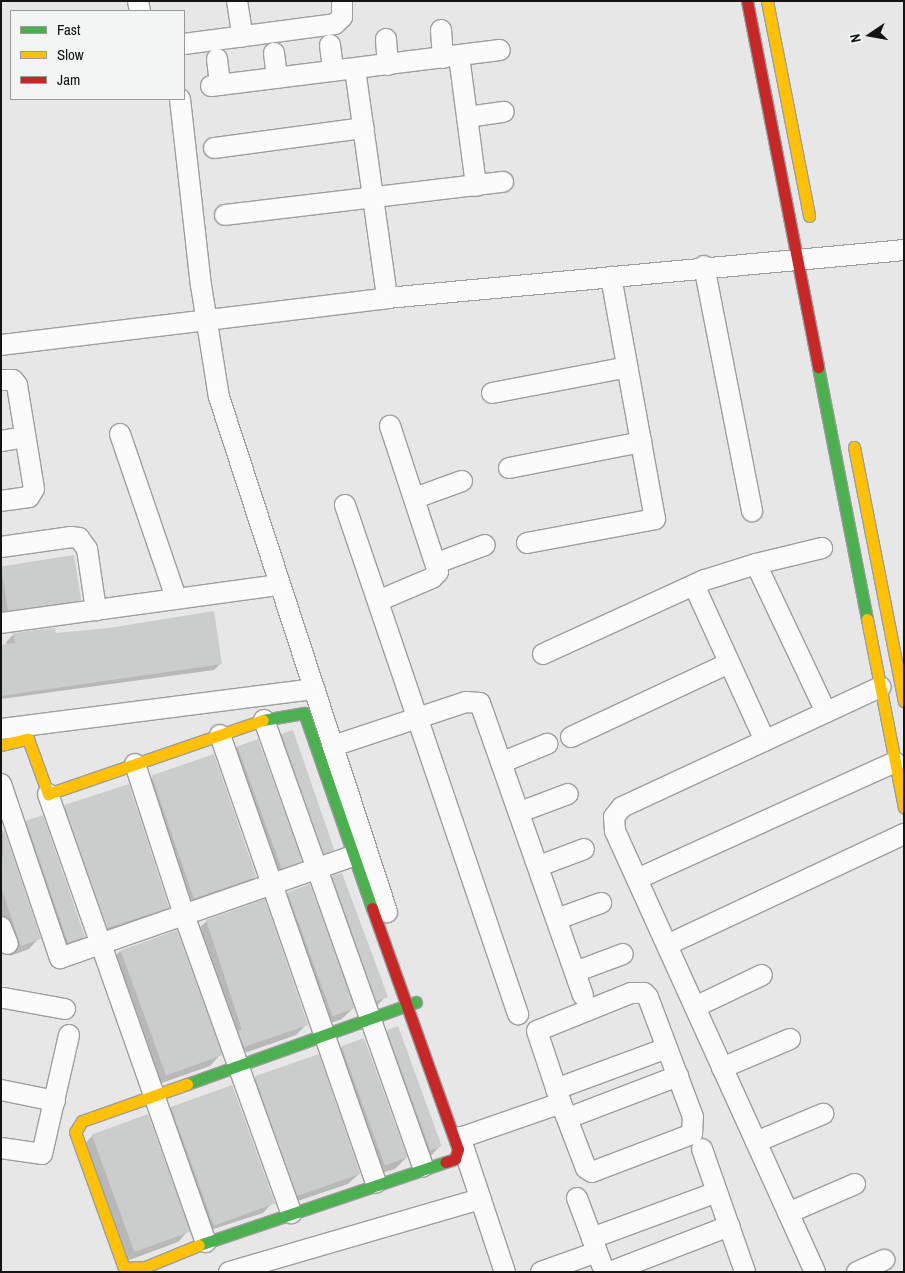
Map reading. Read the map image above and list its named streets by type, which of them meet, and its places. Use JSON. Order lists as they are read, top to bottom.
{
  "legend": ["Fast", "Slow", "Jam"],
  "north": "left"
}
